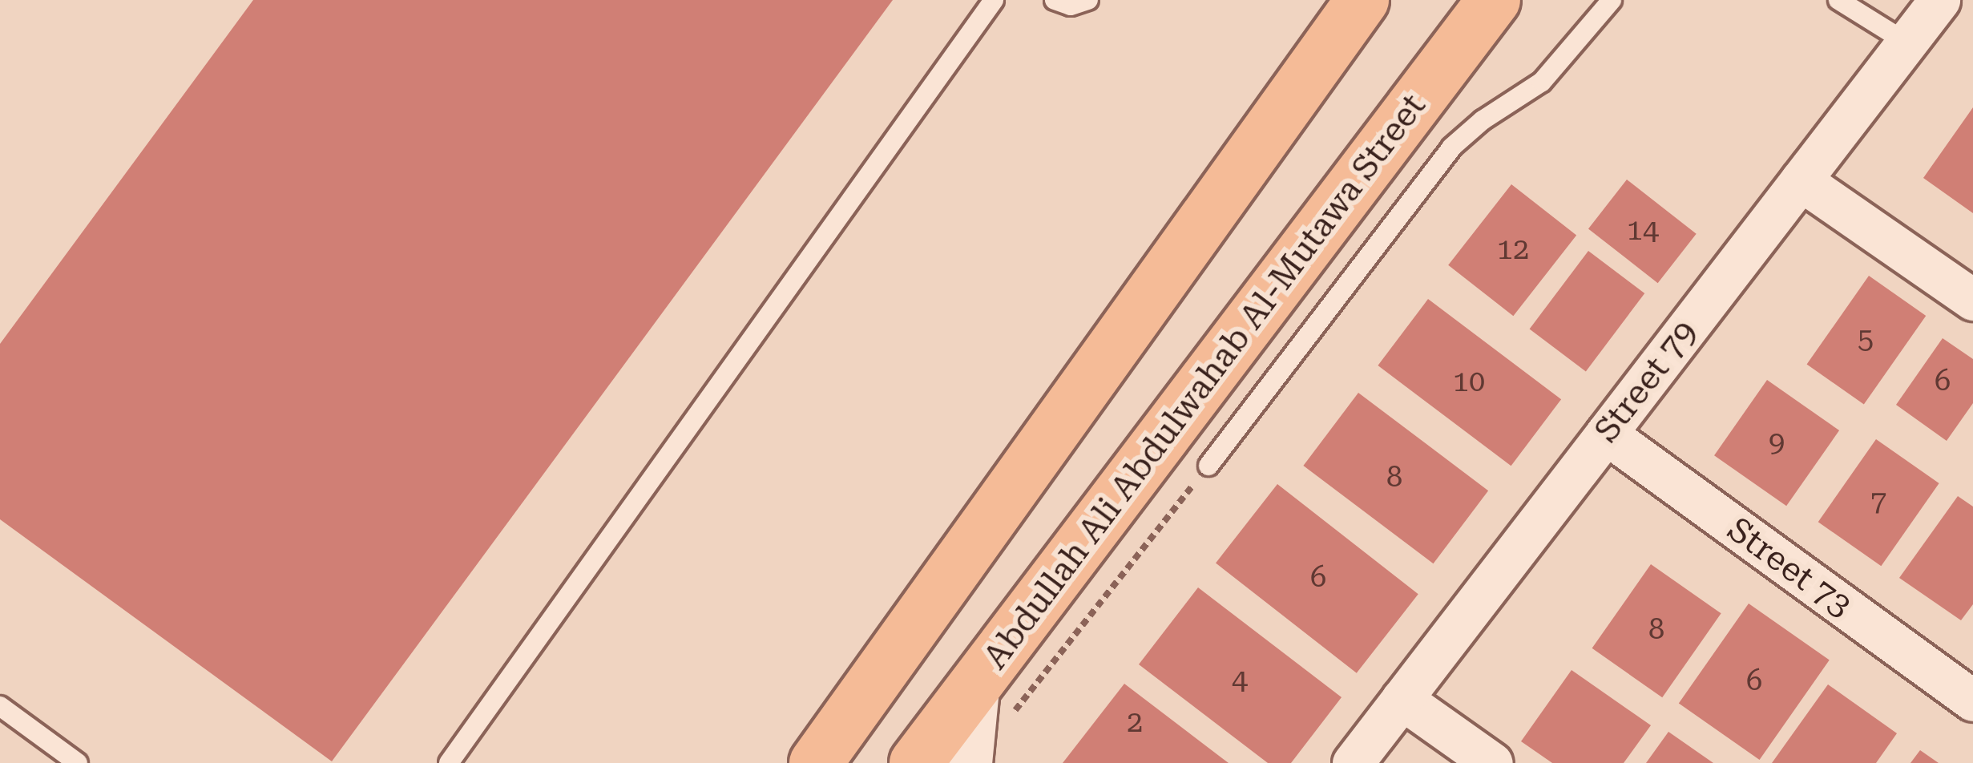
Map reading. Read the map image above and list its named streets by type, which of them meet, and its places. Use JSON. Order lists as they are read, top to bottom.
{
  "streets": {
    "main road": ["Abdullah Ali Abdulwahab Al-Mutawa Street"],
    "street": ["Street 79", "Street 73"]
  },
  "crossings": [
    ["Street 79", "Street 73"]
  ],
  "house_numbers": [
    "14",
    "12",
    "5",
    "6",
    "10",
    "9",
    "8",
    "7",
    "6",
    "8",
    "4",
    "6",
    "2"
  ]
}
